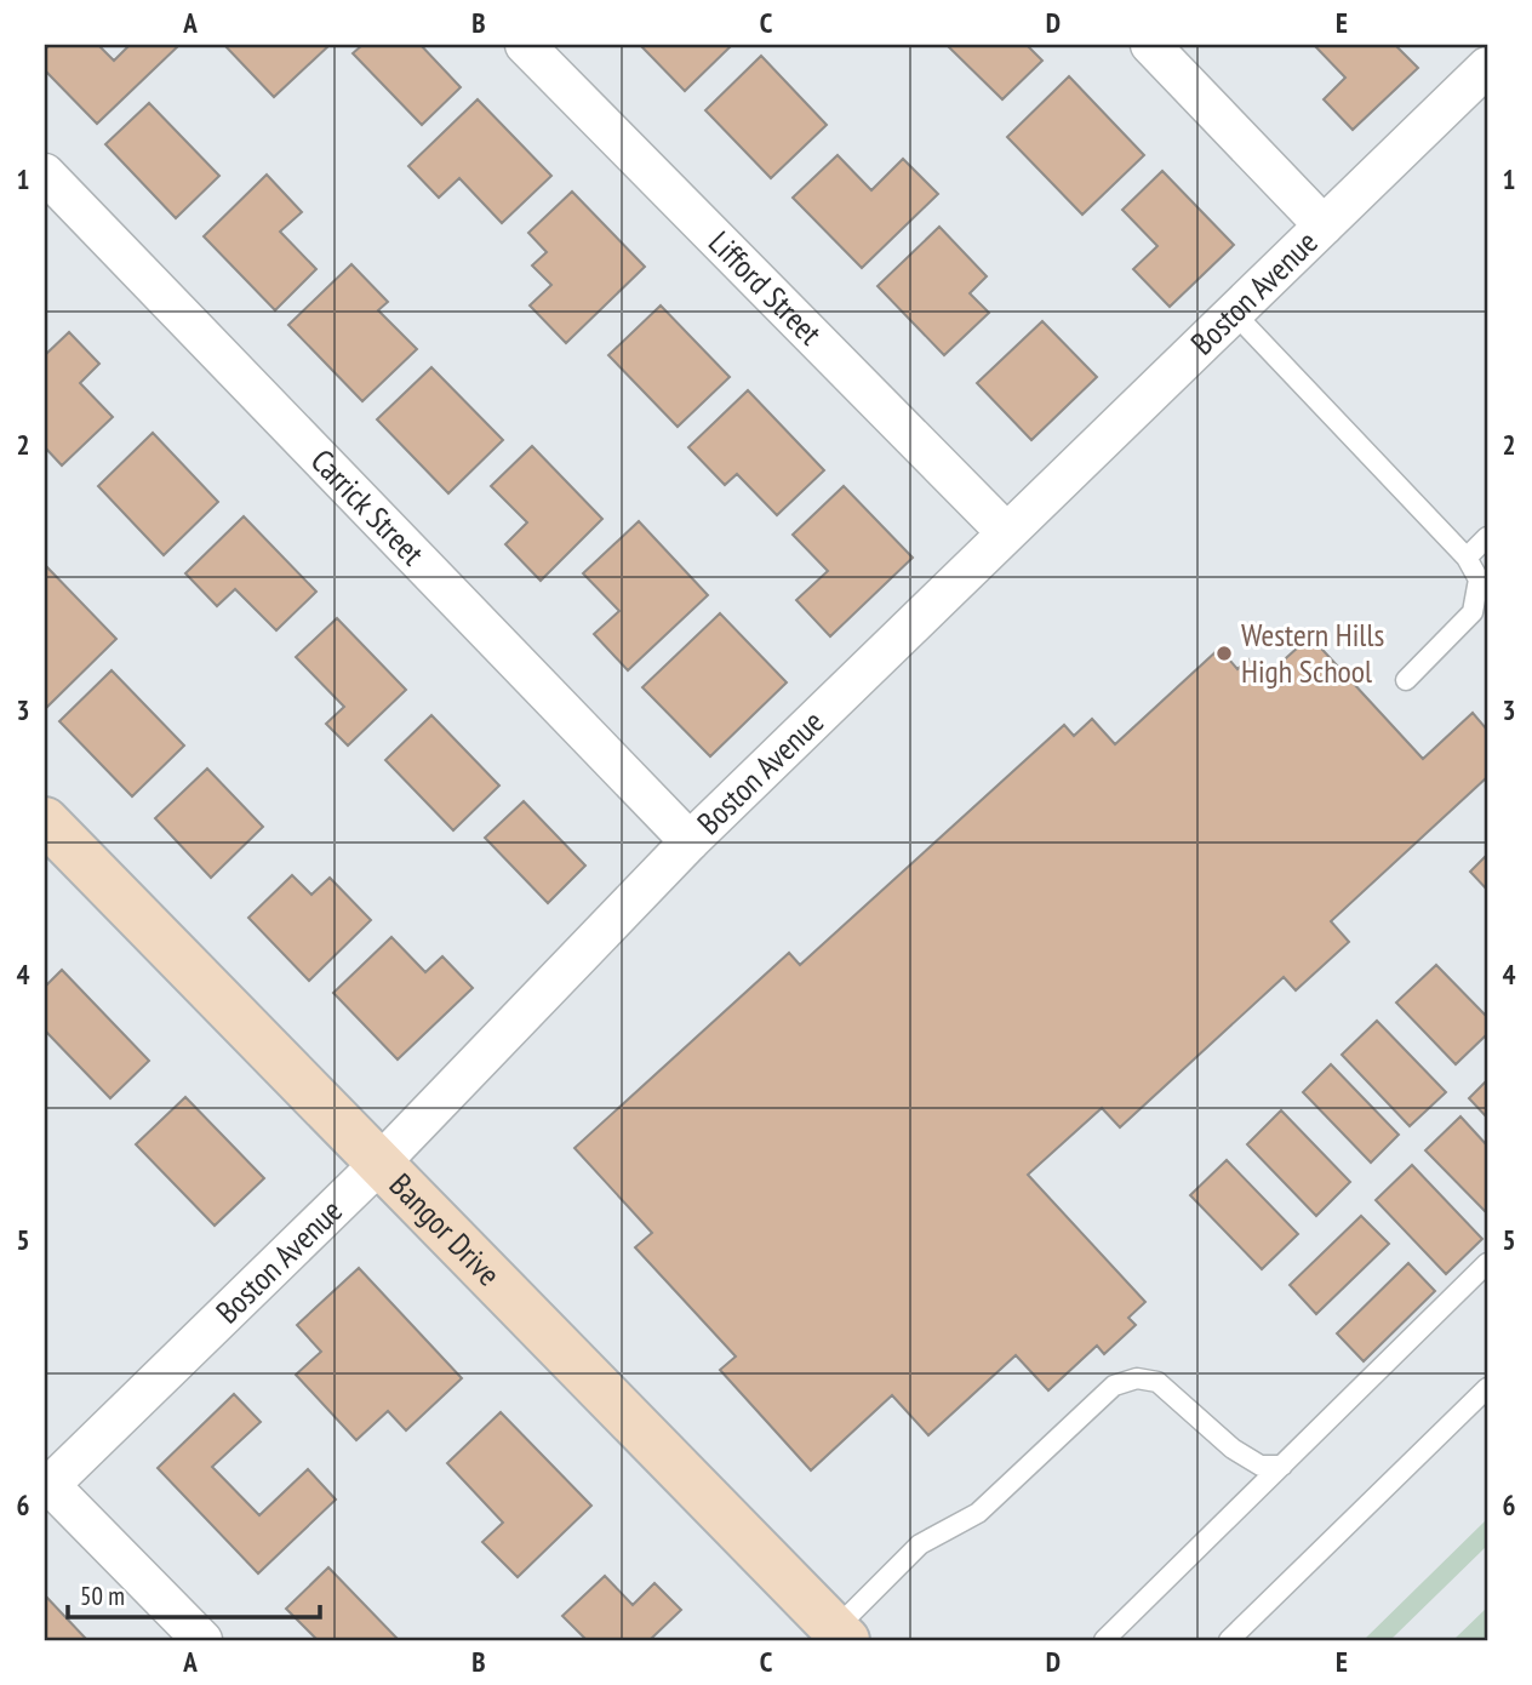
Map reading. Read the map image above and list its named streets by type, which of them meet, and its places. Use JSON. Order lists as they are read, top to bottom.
{
  "streets": {
    "street": [
      "Lifford Street",
      "Boston Avenue",
      "Carrick Street",
      "Bangor Drive"
    ]
  },
  "crossings": [
    ["Lifford Street", "Boston Avenue"],
    ["Boston Avenue", "Carrick Street"],
    ["Boston Avenue", "Bangor Drive"]
  ],
  "places": ["Western Hills High School"],
  "scale_bar": "50 m",
  "grid": {
    "columns": [
      "A",
      "B",
      "C",
      "D",
      "E"
    ],
    "rows": [
      "1",
      "2",
      "3",
      "4",
      "5",
      "6"
    ]
  }
}
